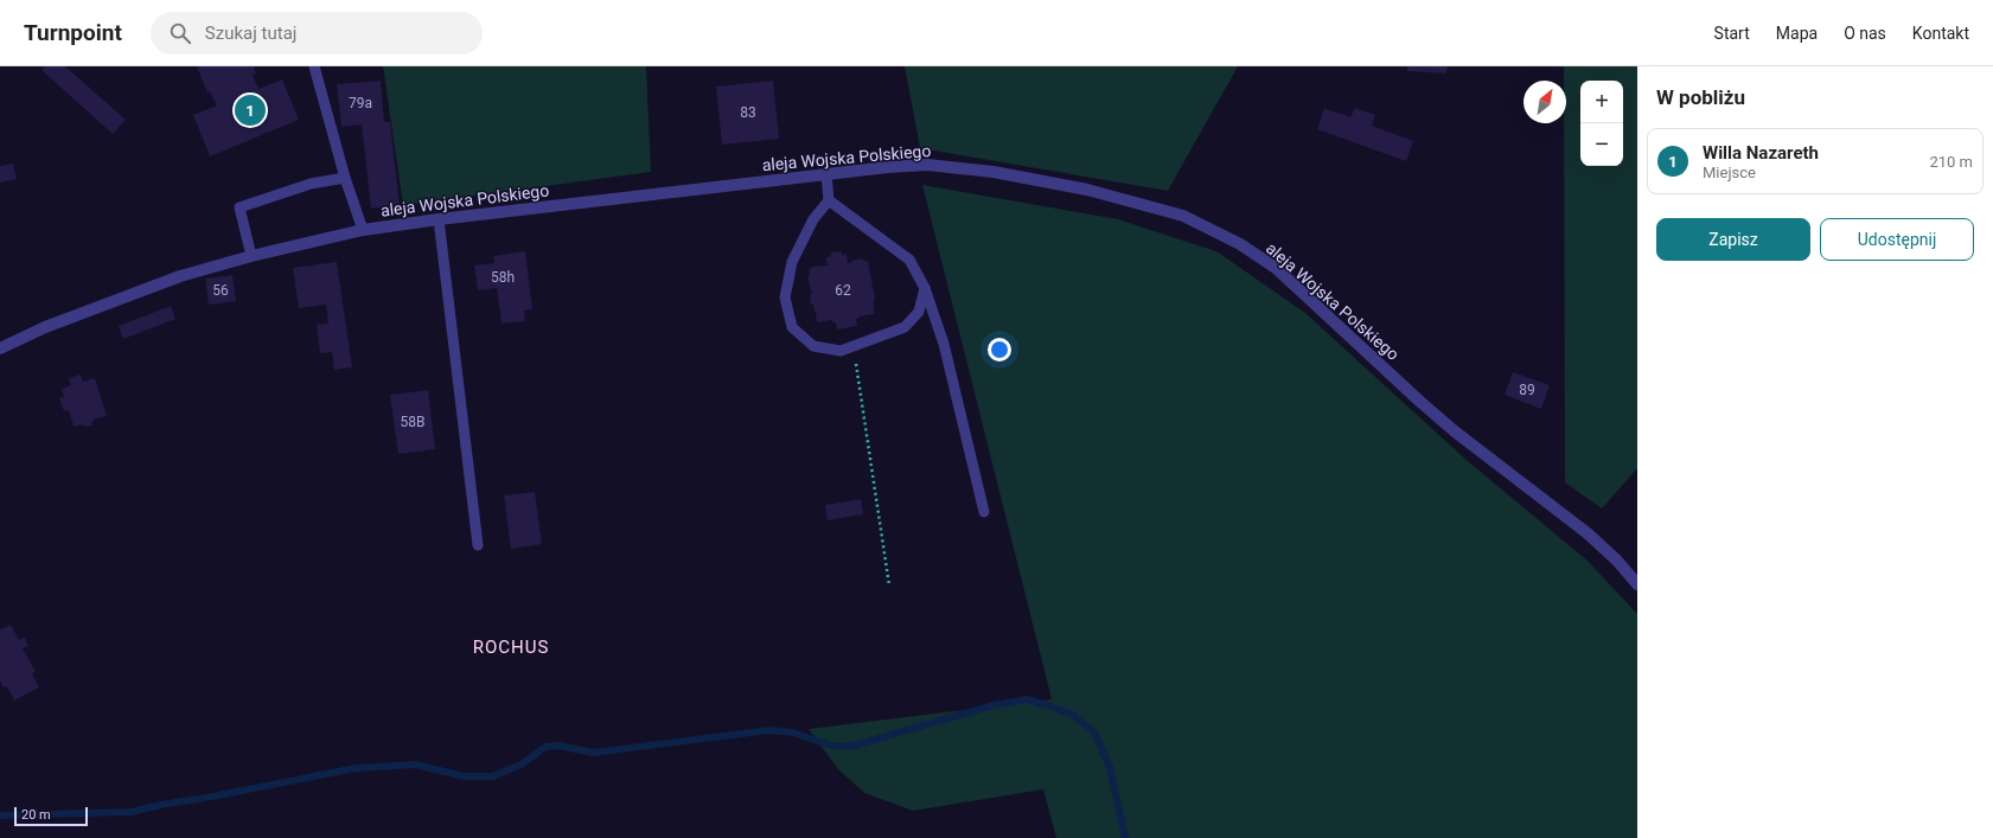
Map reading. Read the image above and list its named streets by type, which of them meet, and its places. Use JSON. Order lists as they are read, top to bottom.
{
  "streets": {
    "street": ["aleja Wojska Polskiego"]
  },
  "districts": ["ROCHUS"],
  "house_numbers": [
    "79a",
    "83",
    "58h",
    "56",
    "62",
    "89",
    "58B"
  ],
  "scale_bar": "20 m",
  "north": "top right",
  "page": {
    "header": "Turnpoint",
    "search": "Szukaj tutaj",
    "nav": [
      "Start",
      "Mapa",
      "O nas",
      "Kontakt"
    ],
    "heading": "W pobliżu",
    "map_buttons": ["+", "−"],
    "pins": "1",
    "list": [
      {
        "mark": "1",
        "name": "Willa Nazareth",
        "note": "Miejsce",
        "value": "210 m"
      }
    ],
    "buttons": ["Zapisz", "Udostępnij"],
    "scale": "20 m"
  }
}
